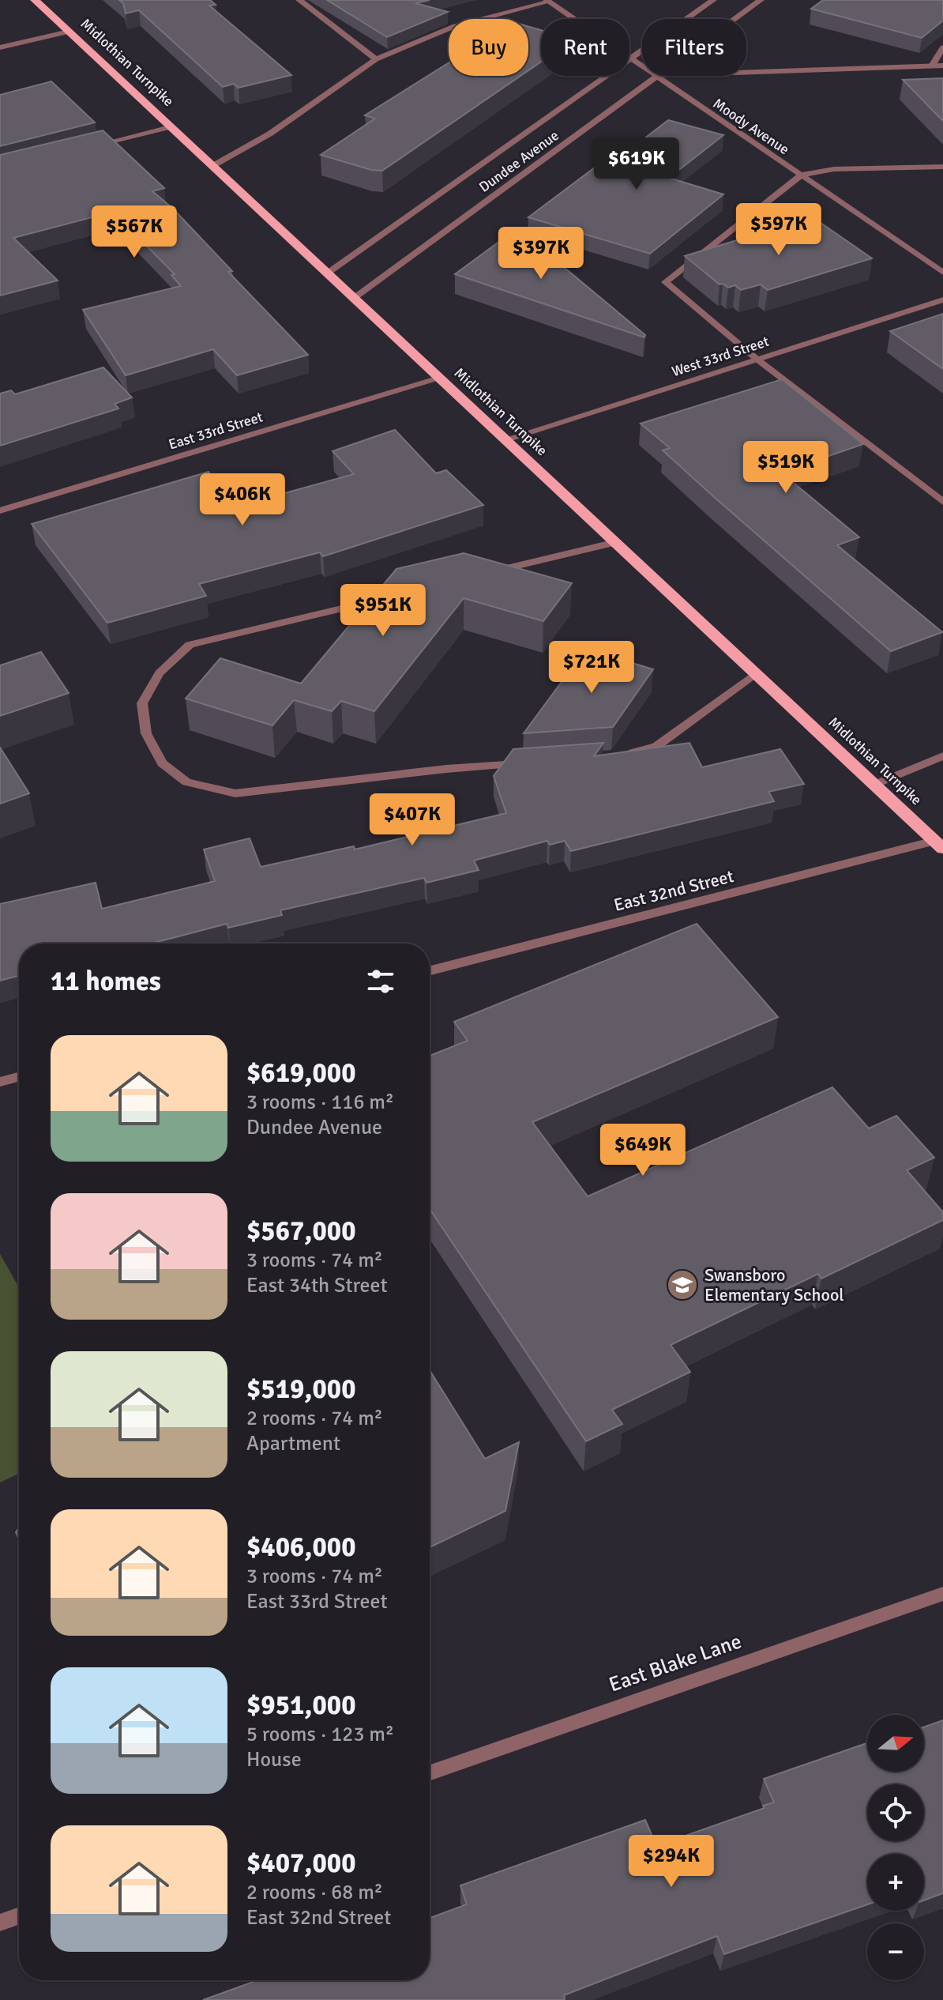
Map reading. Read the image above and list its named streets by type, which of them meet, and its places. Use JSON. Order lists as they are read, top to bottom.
{
  "streets": {
    "main road": ["Midlothian Turnpike"],
    "street": [
      "Moody Avenue",
      "Dundee Avenue",
      "West 33rd Street",
      "East 33rd Street",
      "East 32nd Street",
      "East Blake Lane"
    ]
  },
  "crossings": [
    ["Midlothian Turnpike", "Dundee Avenue"],
    ["Midlothian Turnpike", "West 33rd Street"],
    ["Midlothian Turnpike", "East 33rd Street"],
    ["Midlothian Turnpike", "East 32nd Street"],
    ["Moody Avenue", "Dundee Avenue"]
  ],
  "places": {
    "school or university": ["Swansboro Elementary School"]
  },
  "north": "right",
  "page": {
    "chip": ["Buy", "Rent", "Filters"],
    "price": [
      "$619K",
      "$597K",
      "$567K",
      "$397K",
      "$519K",
      "$406K",
      "$951K",
      "$721K",
      "$407K",
      "$649K",
      "$294K"
    ],
    "heading": "11 homes",
    "list": [
      {
        "name": "$619,000",
        "note": "3 rooms · 116 m² · Dundee Avenue"
      },
      {
        "name": "$567,000",
        "note": "3 rooms · 74 m² · East 34th Street"
      },
      {
        "name": "$519,000",
        "note": "2 rooms · 74 m² · Apartment"
      },
      {
        "name": "$406,000",
        "note": "3 rooms · 74 m² · East 33rd Street"
      },
      {
        "name": "$951,000",
        "note": "5 rooms · 123 m² · House"
      },
      {
        "name": "$407,000",
        "note": "2 rooms · 68 m² · East 32nd Street"
      }
    ],
    "map_buttons": ["+", "−"]
  }
}
